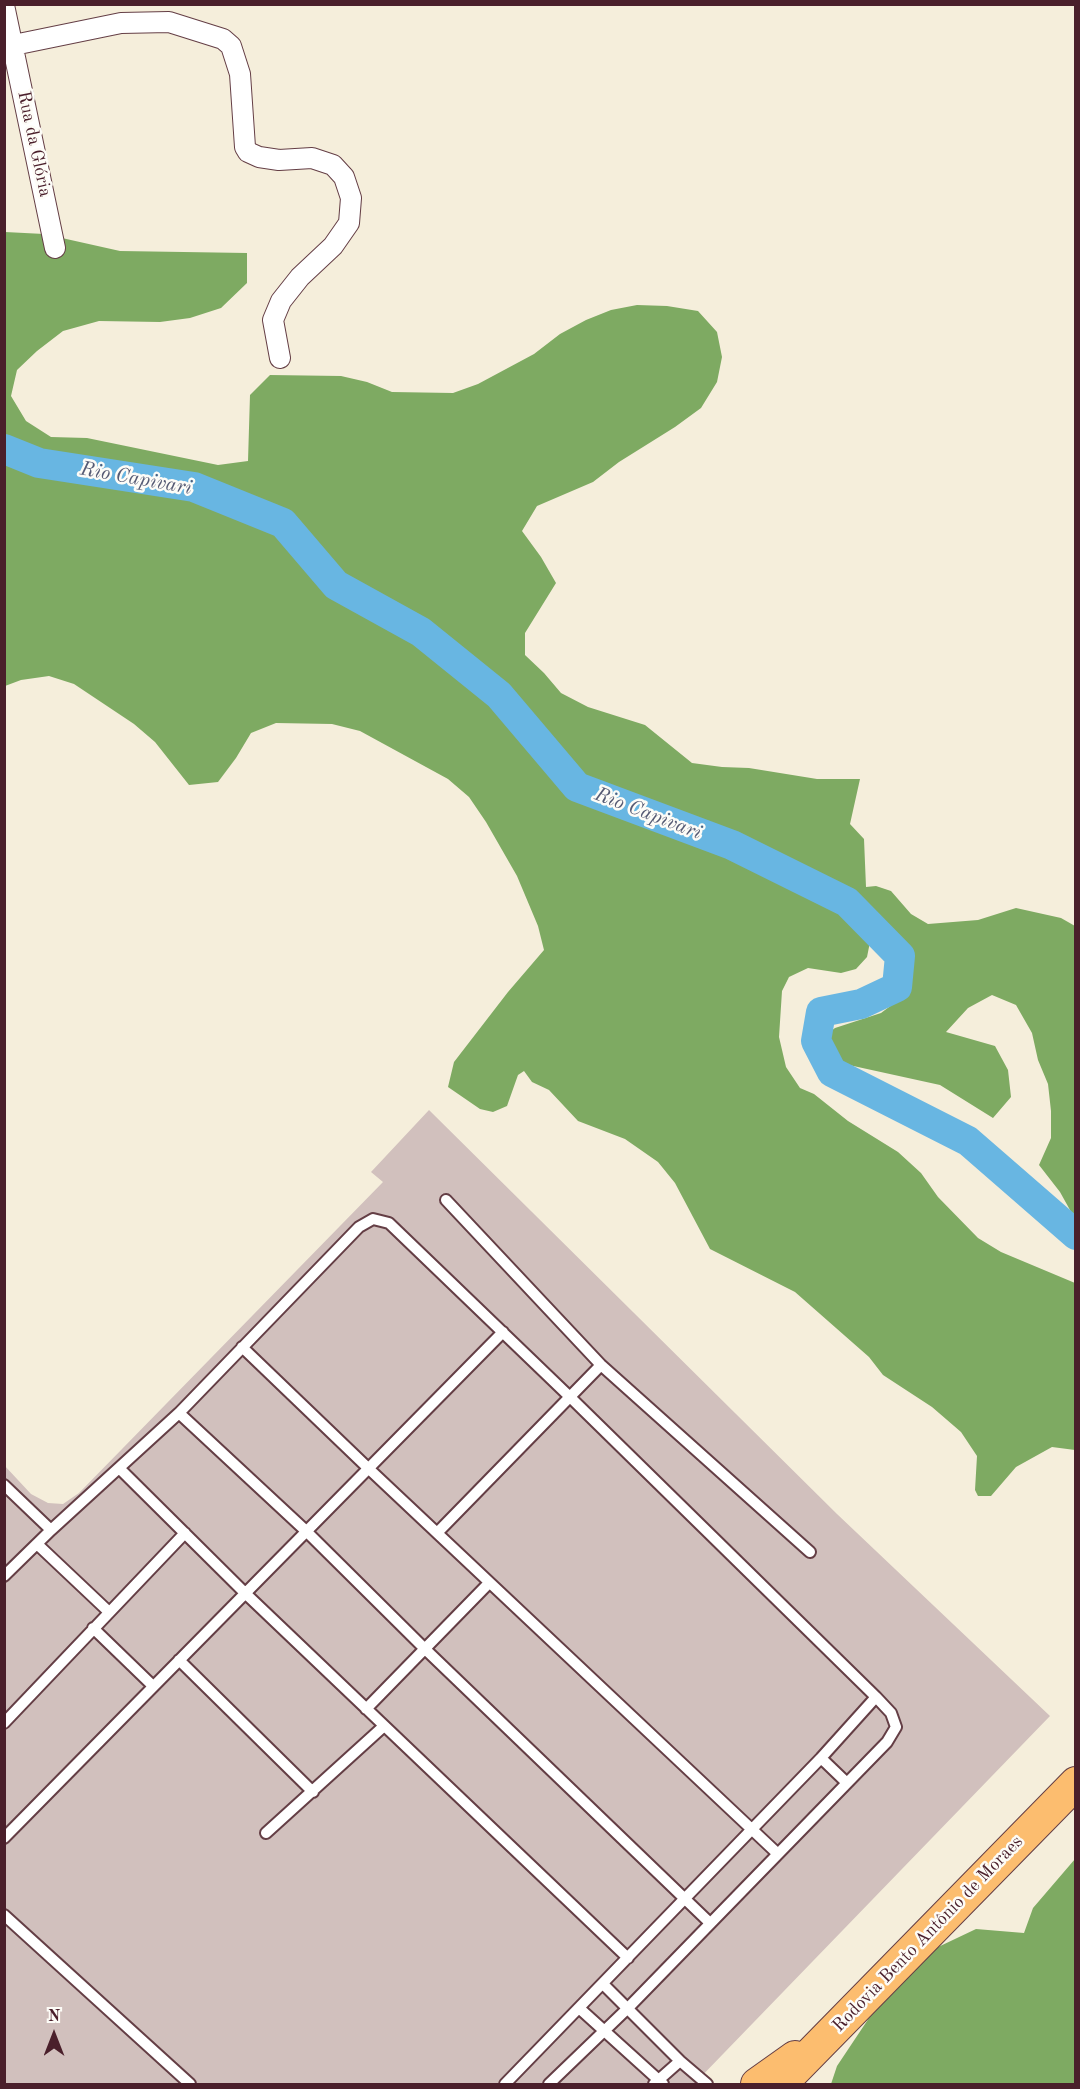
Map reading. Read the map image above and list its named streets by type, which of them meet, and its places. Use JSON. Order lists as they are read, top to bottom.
{
  "streets": {
    "main road": ["Rodovia Bento Antônio de Moraes"],
    "street": ["Rua da Glória"]
  },
  "water": ["Rio Capivari"],
  "north": "top"
}
